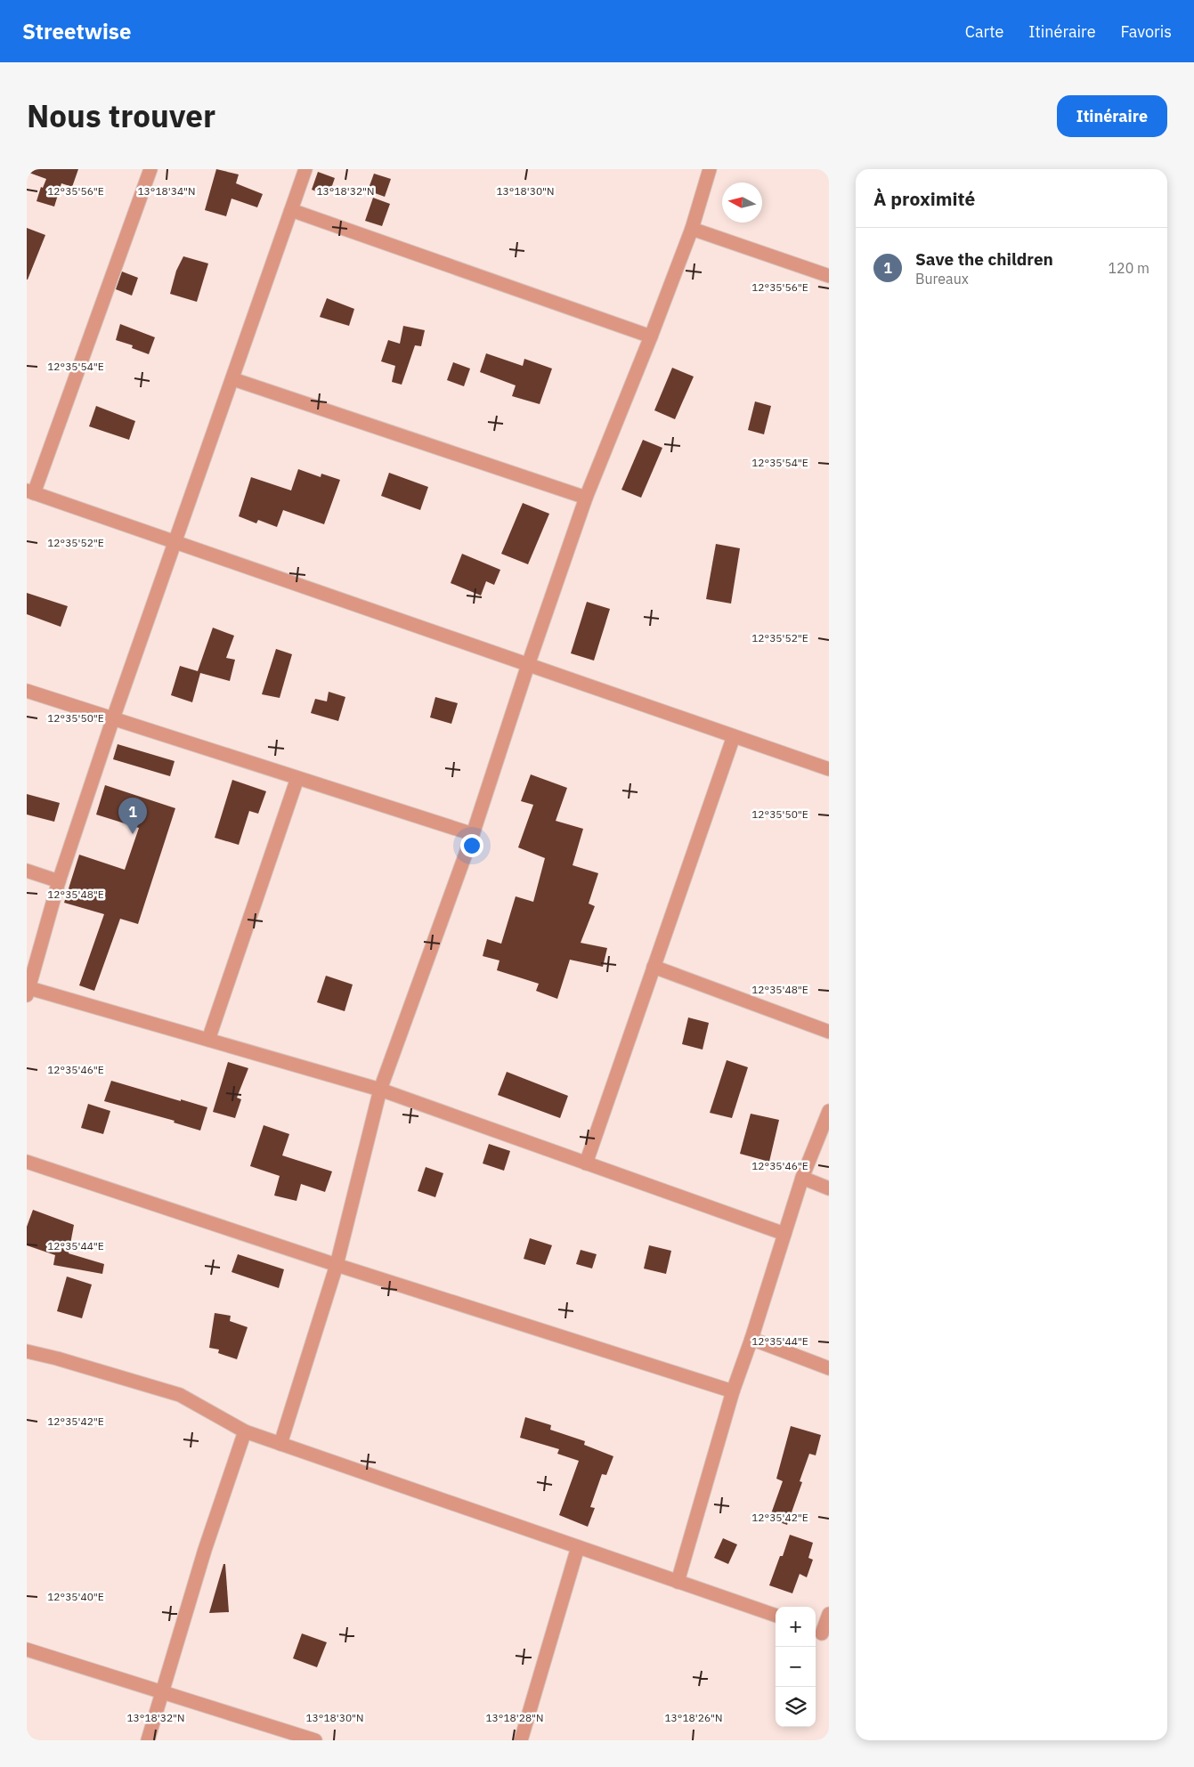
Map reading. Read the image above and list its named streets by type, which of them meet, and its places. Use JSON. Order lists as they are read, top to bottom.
{
  "north": "left",
  "page": {
    "header": "Streetwise",
    "nav": ["Carte", "Itinéraire", "Favoris"],
    "title": "Nous trouver",
    "buttons": "Itinéraire",
    "heading": "À proximité",
    "list": [
      {
        "mark": "1",
        "name": "Save the children",
        "note": "Bureaux",
        "value": "120 m"
      }
    ],
    "pins": "1",
    "map_buttons": ["+", "−"]
  },
  "coordinates": [
    "12°35'56\"E",
    "13°18'34\"N",
    "13°18'32\"N",
    "13°18'30\"N",
    "12°35'54\"E",
    "12°35'52\"E",
    "12°35'50\"E",
    "12°35'48\"E",
    "12°35'46\"E",
    "12°35'44\"E",
    "12°35'42\"E",
    "12°35'40\"E",
    "13°18'28\"N",
    "13°18'26\"N"
  ]
}
